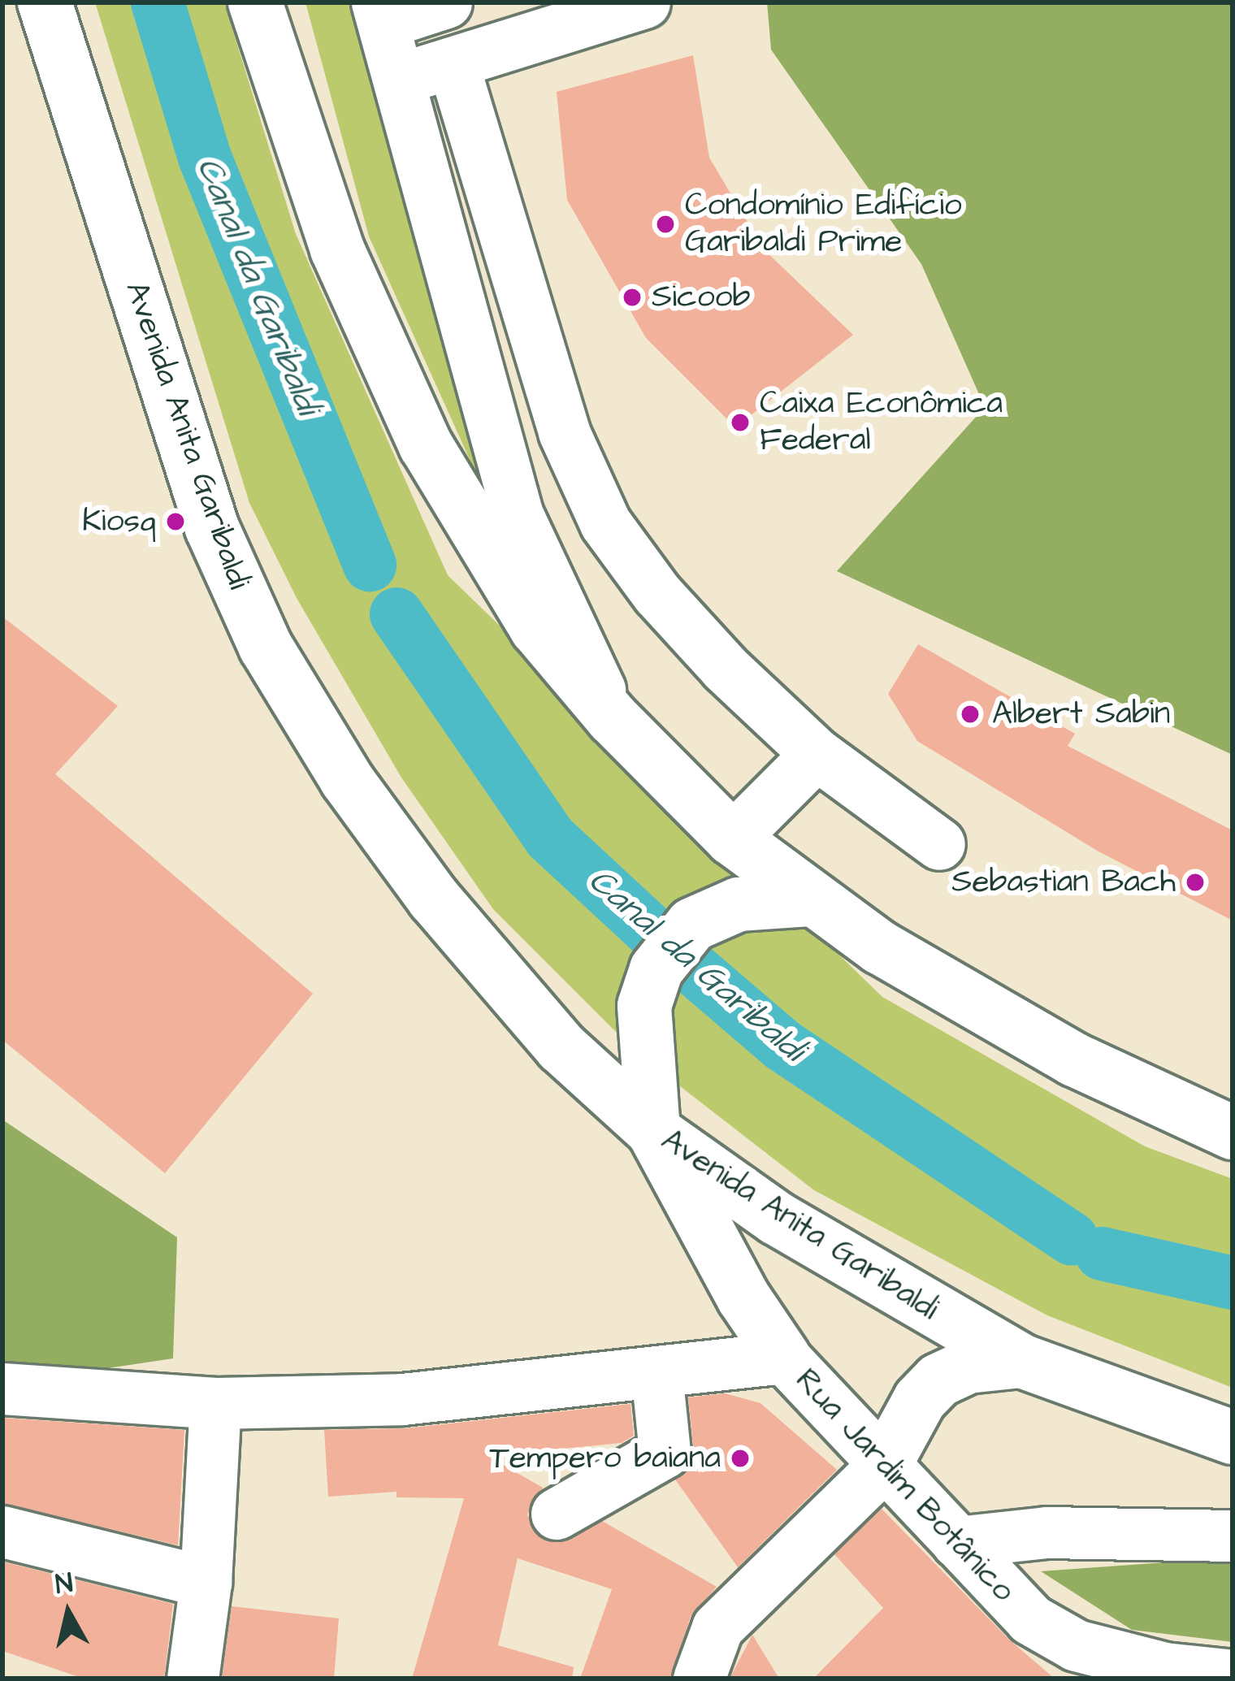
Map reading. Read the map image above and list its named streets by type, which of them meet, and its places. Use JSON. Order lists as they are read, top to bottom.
{
  "streets": {
    "main road": ["Avenida Anita Garibaldi"],
    "street": ["Rua Jardim Botânico"]
  },
  "water": ["Canal da Garibaldi"],
  "places": [
    "Condomínio Edifício Garibaldi Prime",
    "Sicoob",
    "Caixa Econômica Federal",
    "Kiosq",
    "Albert Sabin",
    "Sebastian Bach",
    "Tempero baiana"
  ],
  "north": "top"
}
